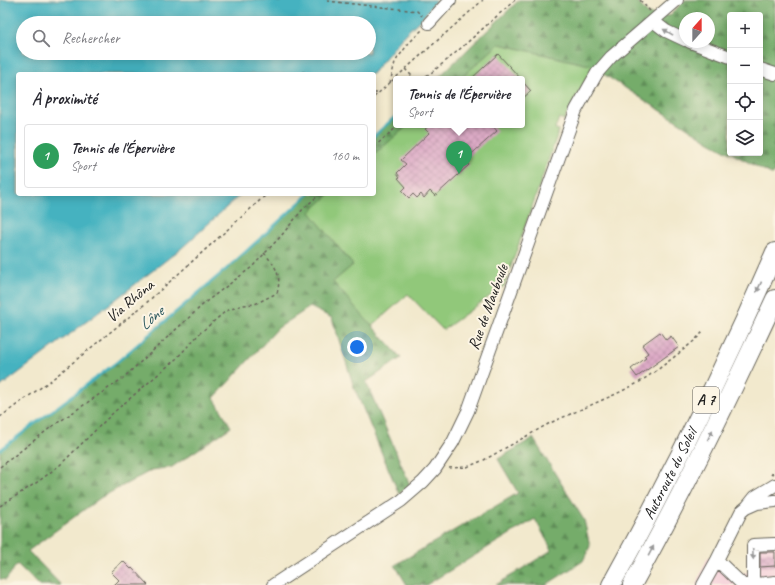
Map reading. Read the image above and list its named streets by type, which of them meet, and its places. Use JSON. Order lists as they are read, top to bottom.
{
  "streets": {
    "highway": ["A 7", "Autoroute du Soleil"],
    "street": ["Rue de Mauboule"],
    "path": ["Via Rhôna"]
  },
  "water": ["Lône"],
  "north": "top",
  "page": {
    "map_buttons": ["+", "−"],
    "search": "Rechercher",
    "heading": "À proximité",
    "popup": ["Tennis de l'Épervière", "Sport"],
    "list": [
      {
        "mark": "1",
        "name": "Tennis de l'Épervière",
        "note": "Sport",
        "value": "160 m"
      }
    ],
    "pins": "1"
  }
}
